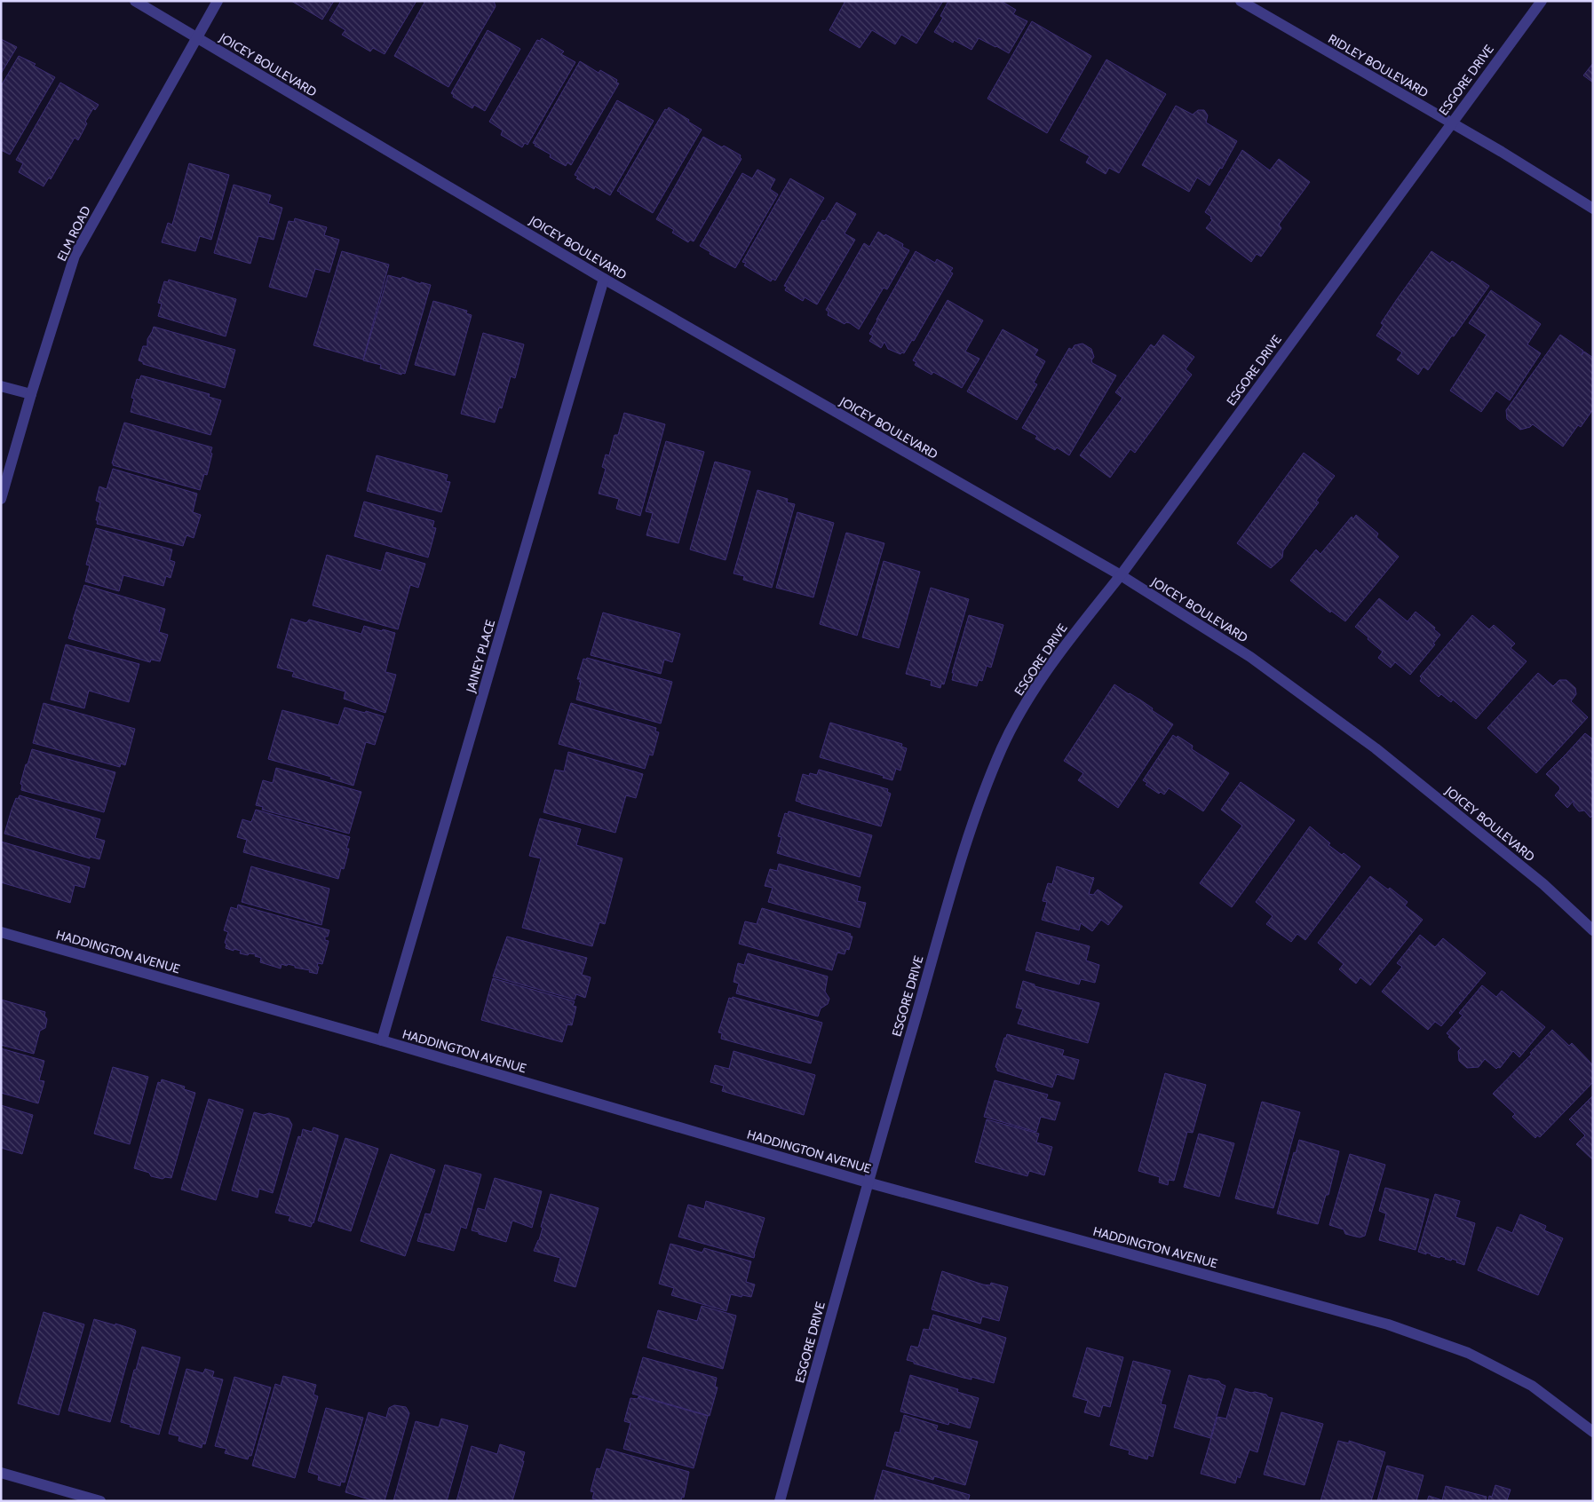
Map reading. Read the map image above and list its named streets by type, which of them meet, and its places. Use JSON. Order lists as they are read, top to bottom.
{
  "streets": {
    "street": [
      "JOICEY BOULEVARD",
      "RIDLEY BOULEVARD",
      "ESGORE DRIVE",
      "ELM ROAD",
      "JAINEY PLACE",
      "HADDINGTON AVENUE"
    ]
  },
  "crossings": [
    ["JOICEY BOULEVARD", "ESGORE DRIVE"],
    ["JOICEY BOULEVARD", "ELM ROAD"],
    ["JOICEY BOULEVARD", "JAINEY PLACE"],
    ["RIDLEY BOULEVARD", "ESGORE DRIVE"],
    ["ESGORE DRIVE", "HADDINGTON AVENUE"],
    ["JAINEY PLACE", "HADDINGTON AVENUE"]
  ]
}
